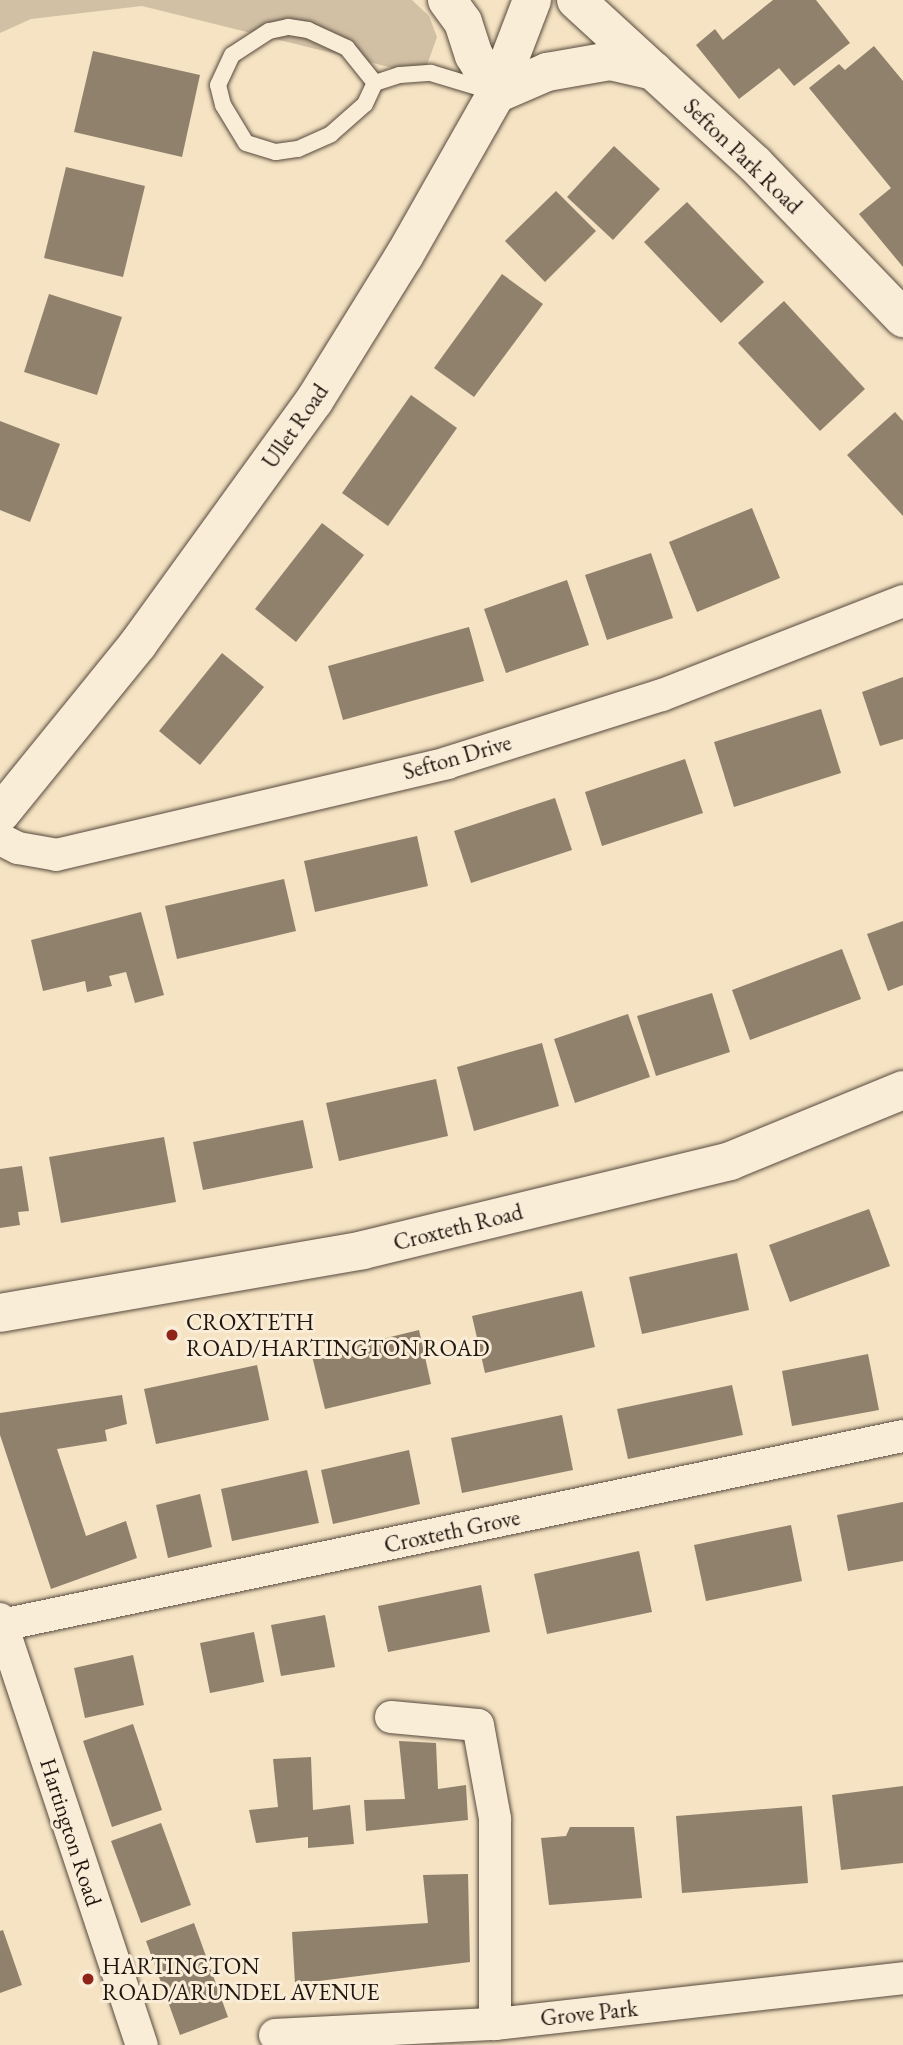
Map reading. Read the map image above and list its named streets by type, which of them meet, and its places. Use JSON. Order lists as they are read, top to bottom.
{
  "streets": {
    "main road": ["Sefton Park Road", "Ullet Road", "Croxteth Road"],
    "street": [
      "Sefton Drive",
      "Croxteth Grove",
      "Hartington Road",
      "Grove Park"
    ]
  },
  "crossings": [
    ["Croxteth Grove", "Hartington Road"]
  ],
  "places": ["CROXTETH ROAD/HARTINGTON ROAD", "HARTINGTON ROAD/ARUNDEL AVENUE"]
}
